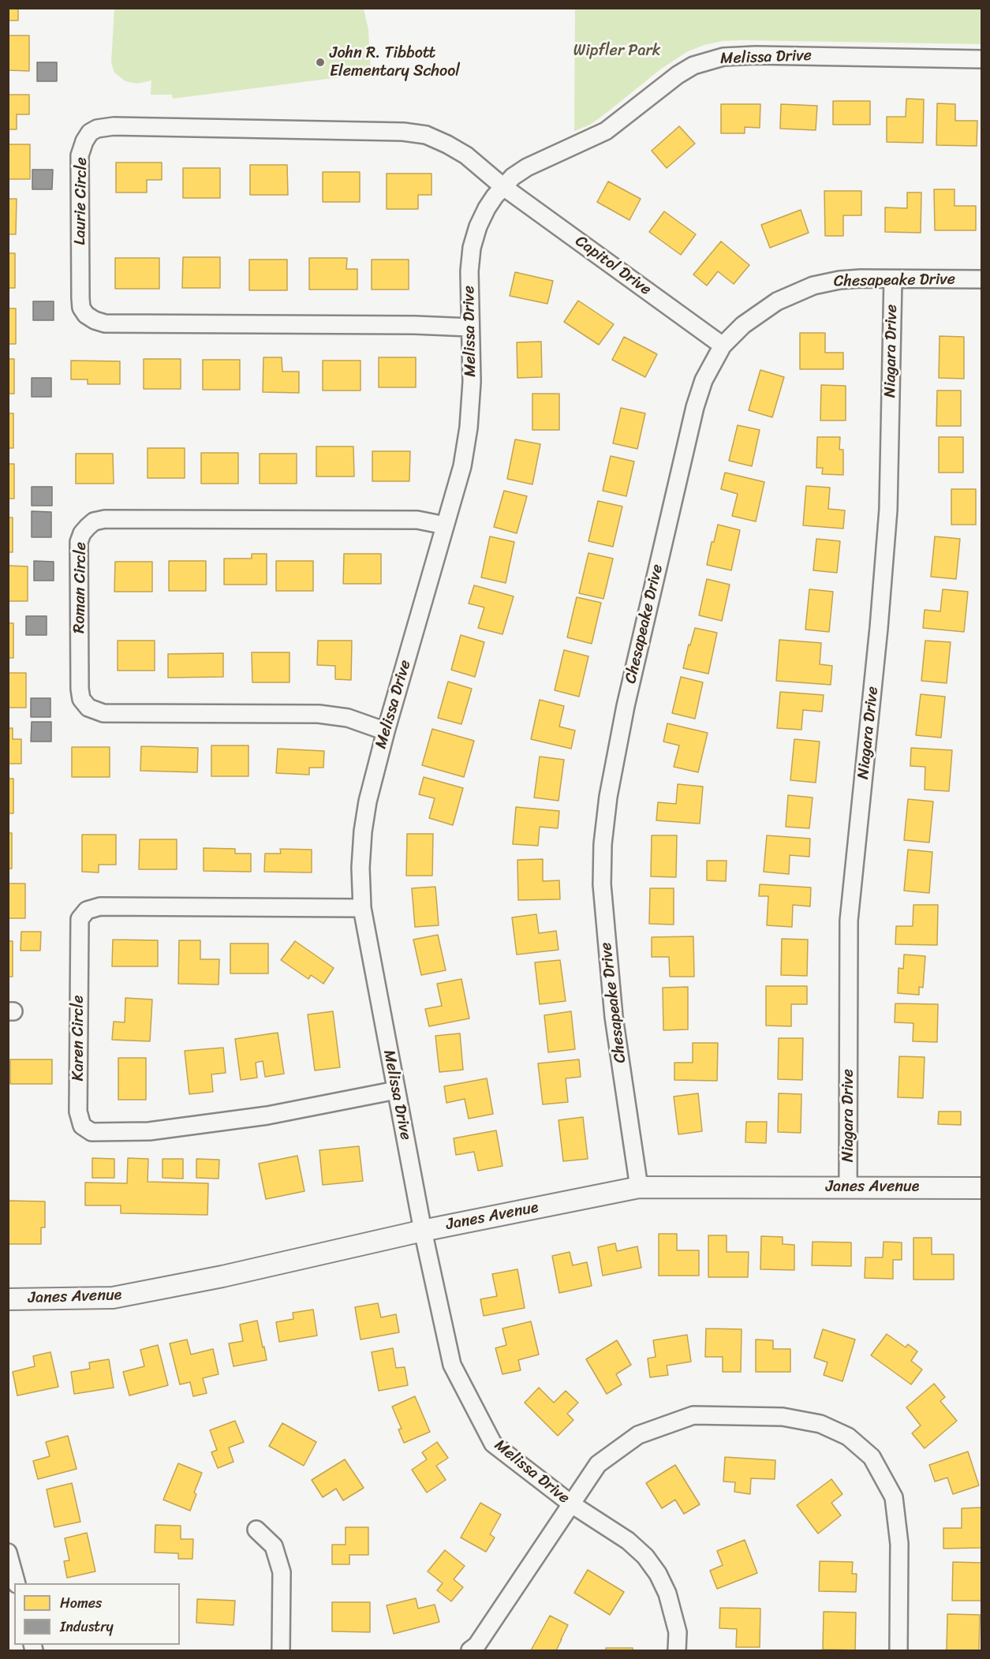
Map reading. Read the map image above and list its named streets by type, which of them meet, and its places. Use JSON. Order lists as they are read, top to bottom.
{
  "streets": {
    "street": [
      "Melissa Drive",
      "Laurie Circle",
      "Capitol Drive",
      "Chesapeake Drive",
      "Niagara Drive",
      "Roman Circle",
      "Karen Circle",
      "Janes Avenue"
    ]
  },
  "crossings": [
    ["Melissa Drive", "Laurie Circle"],
    ["Melissa Drive", "Capitol Drive"],
    ["Melissa Drive", "Roman Circle"],
    ["Melissa Drive", "Karen Circle"],
    ["Melissa Drive", "Janes Avenue"],
    ["Laurie Circle", "Capitol Drive"],
    ["Capitol Drive", "Chesapeake Drive"],
    ["Chesapeake Drive", "Niagara Drive"],
    ["Chesapeake Drive", "Janes Avenue"],
    ["Niagara Drive", "Janes Avenue"]
  ],
  "parks": ["Wipfler Park"],
  "places": ["John R. Tibbott Elementary School"],
  "legend": ["Homes", "Industry"]
}
